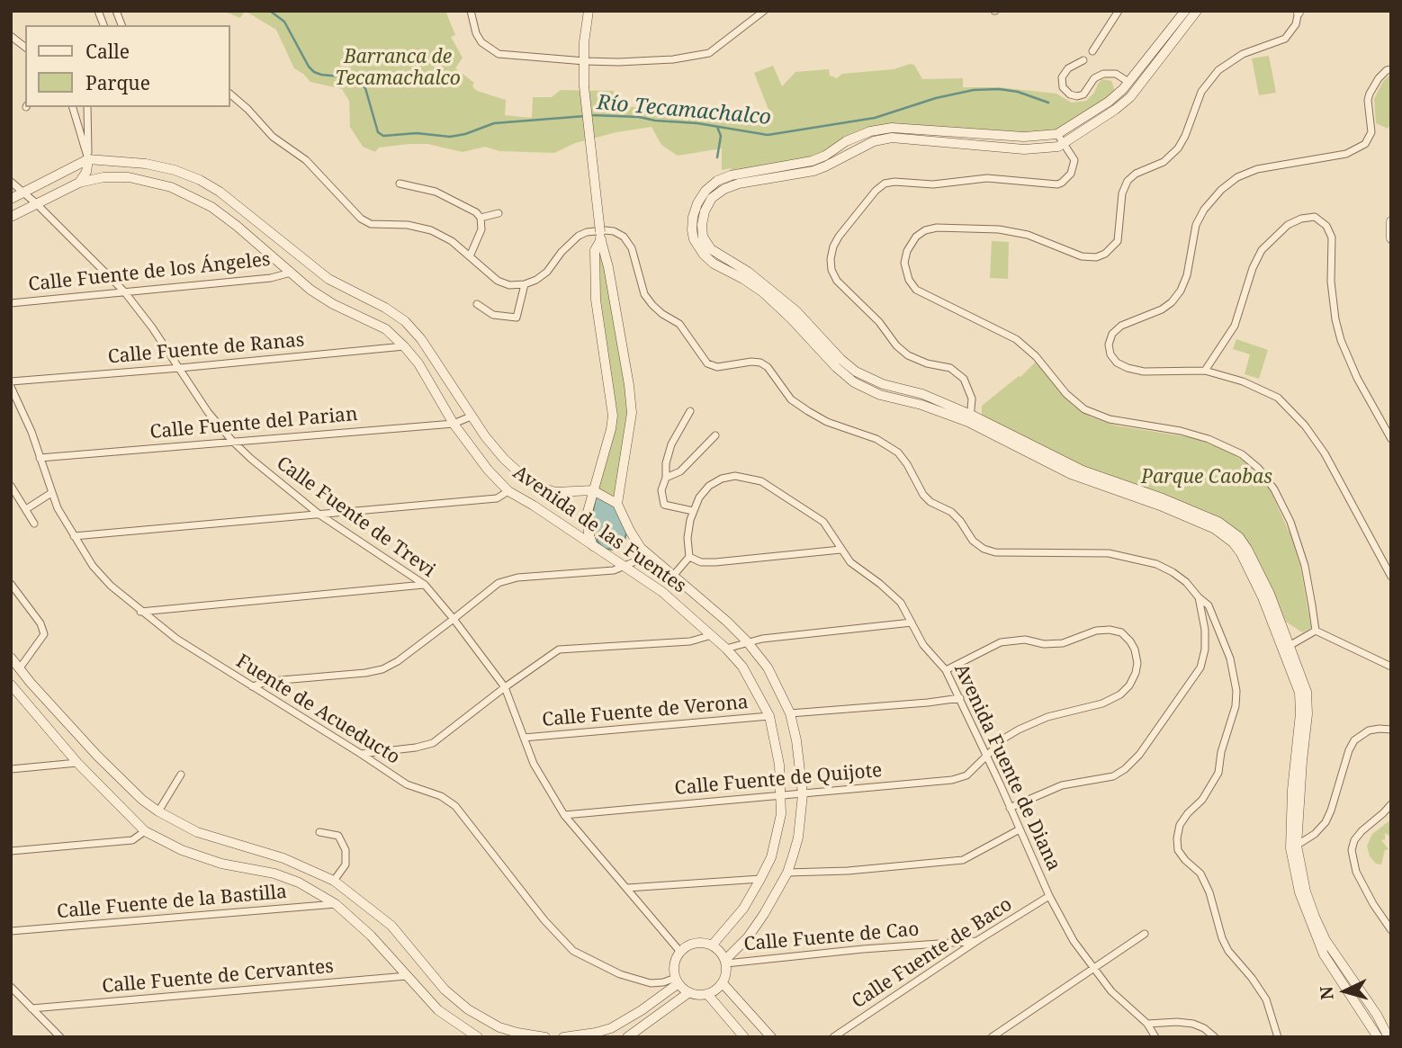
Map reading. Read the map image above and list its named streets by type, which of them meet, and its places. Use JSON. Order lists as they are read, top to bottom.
{
  "streets": {
    "main road": ["Avenida de las Fuentes"],
    "street": [
      "Calle Fuente de los Ángeles",
      "Calle Fuente de Ranas",
      "Calle Fuente del Parian",
      "Calle Fuente de Trevi",
      "Fuente de Acueducto",
      "Calle Fuente de Verona",
      "Avenida Fuente de Diana",
      "Calle Fuente de Quijote",
      "Calle Fuente de la Bastilla",
      "Calle Fuente de Cao",
      "Calle Fuente de Baco",
      "Calle Fuente de Cervantes"
    ]
  },
  "crossings": [
    ["Calle Fuente de los Ángeles", "Calle Fuente de Trevi"],
    ["Calle Fuente de los Ángeles", "Avenida de las Fuentes"],
    ["Calle Fuente de Ranas", "Calle Fuente de Trevi"],
    ["Calle Fuente de Ranas", "Avenida de las Fuentes"],
    ["Calle Fuente del Parian", "Calle Fuente de Trevi"],
    ["Calle Fuente del Parian", "Avenida de las Fuentes"],
    ["Calle Fuente del Parian", "Fuente de Acueducto"],
    ["Calle Fuente de Trevi", "Avenida de las Fuentes"],
    ["Calle Fuente de Trevi", "Fuente de Acueducto"],
    ["Calle Fuente de Trevi", "Calle Fuente de Verona"],
    ["Calle Fuente de Trevi", "Calle Fuente de Quijote"],
    ["Calle Fuente de Trevi", "Calle Fuente de Cao"],
    ["Avenida de las Fuentes", "Fuente de Acueducto"],
    ["Avenida de las Fuentes", "Calle Fuente de Verona"],
    ["Avenida de las Fuentes", "Calle Fuente de Quijote"],
    ["Avenida de las Fuentes", "Calle Fuente de Cao"],
    ["Fuente de Acueducto", "Calle Fuente de Cao"],
    ["Avenida Fuente de Diana", "Calle Fuente de Quijote"],
    ["Avenida Fuente de Diana", "Calle Fuente de Baco"],
    ["Calle Fuente de Cao", "Calle Fuente de Baco"]
  ],
  "water": ["Río Tecamachalco"],
  "parks": ["Barranca de Tecamachalco", "Parque Caobas"],
  "legend": ["Calle", "Parque"],
  "north": "left"
}
